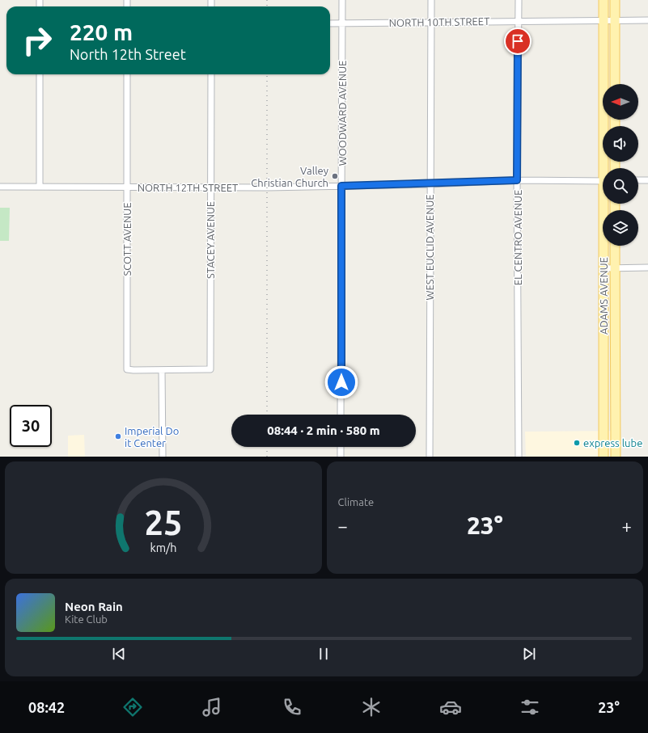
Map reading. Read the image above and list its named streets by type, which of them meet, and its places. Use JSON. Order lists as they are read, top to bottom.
{
  "streets": {
    "main road": ["ADAMS AVENUE"],
    "street": [
      "NORTH 10TH STREET",
      "WOODWARD AVENUE",
      "NORTH 12TH STREET",
      "EL CENTRO AVENUE",
      "SCOTT AVENUE",
      "STACEY AVENUE",
      "WEST EUCLID AVENUE"
    ]
  },
  "crossings": [
    ["NORTH 10TH STREET", "WOODWARD AVENUE"],
    ["NORTH 10TH STREET", "EL CENTRO AVENUE"],
    ["NORTH 10TH STREET", "WEST EUCLID AVENUE"],
    ["NORTH 10TH STREET", "ADAMS AVENUE"],
    ["WOODWARD AVENUE", "NORTH 12TH STREET"],
    ["NORTH 12TH STREET", "EL CENTRO AVENUE"],
    ["NORTH 12TH STREET", "SCOTT AVENUE"],
    ["NORTH 12TH STREET", "STACEY AVENUE"],
    ["NORTH 12TH STREET", "WEST EUCLID AVENUE"],
    ["SCOTT AVENUE", "STACEY AVENUE"]
  ],
  "places": ["Valley Christian Church", "Imperial Do it Center", "express lube"],
  "north": "left",
  "page": {
    "turn": ["220 m", "North 12th Street"],
    "limit": "30",
    "trip": "08:44 · 2 min · 580 m",
    "tile": "Climate",
    "heat": ["−", "23°", "+"],
    "song": ["Neon Rain", "Kite Club"],
    "tabs": ["08:42", "23°"],
    "gauge": ["25", "km/h"]
  }
}
